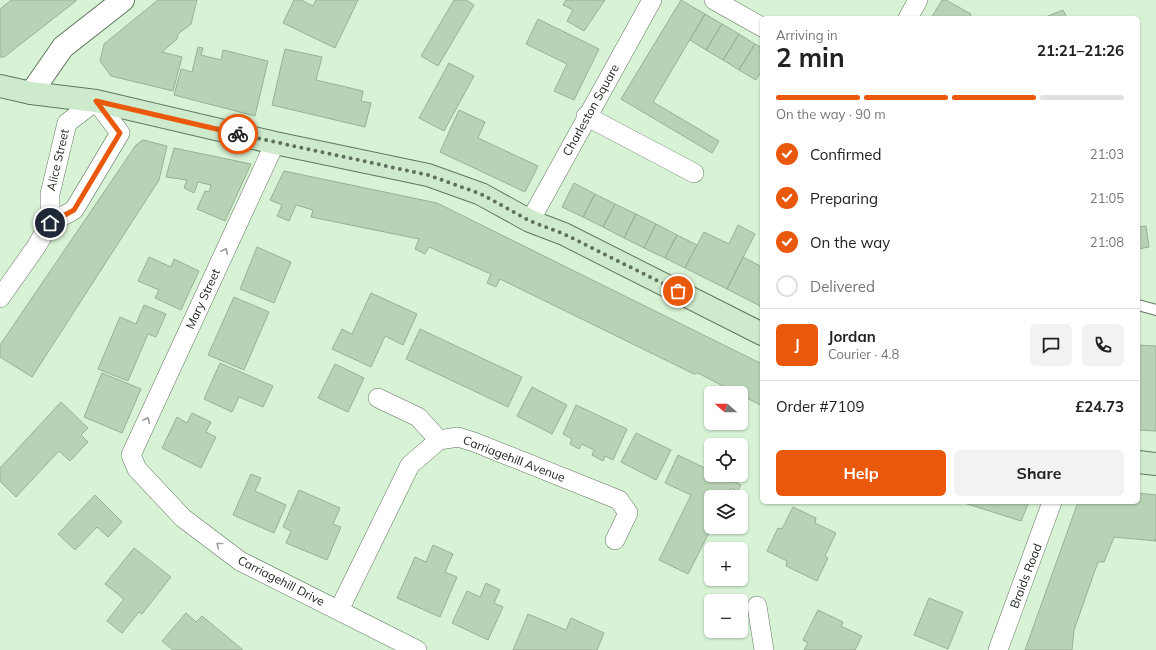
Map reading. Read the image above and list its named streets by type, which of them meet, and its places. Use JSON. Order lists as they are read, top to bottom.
{
  "streets": {
    "street": [
      "Charleston Square",
      "Alice Street",
      "Mary Street",
      "Carriagehill Avenue",
      "Braids Road",
      "Carriagehill Drive"
    ]
  },
  "crossings": [
    ["Mary Street", "Carriagehill Drive"]
  ],
  "one_way": ["Mary Street", "Carriagehill Drive"],
  "north": "left",
  "page": {
    "heading": ["2 min", "Arriving in", "21:21–21:26"],
    "panel": [
      "Jordan",
      "Courier · 4.8",
      "Order #7109",
      "£24.73"
    ],
    "bar": "On the way · 90 m",
    "list": [
      ["Confirmed", "21:03"],
      ["Preparing", "21:05"],
      ["On the way", "21:08"],
      "Delivered"
    ],
    "round": "J",
    "map_buttons": ["+", "−"],
    "buttons": ["Help", "Share"]
  }
}
